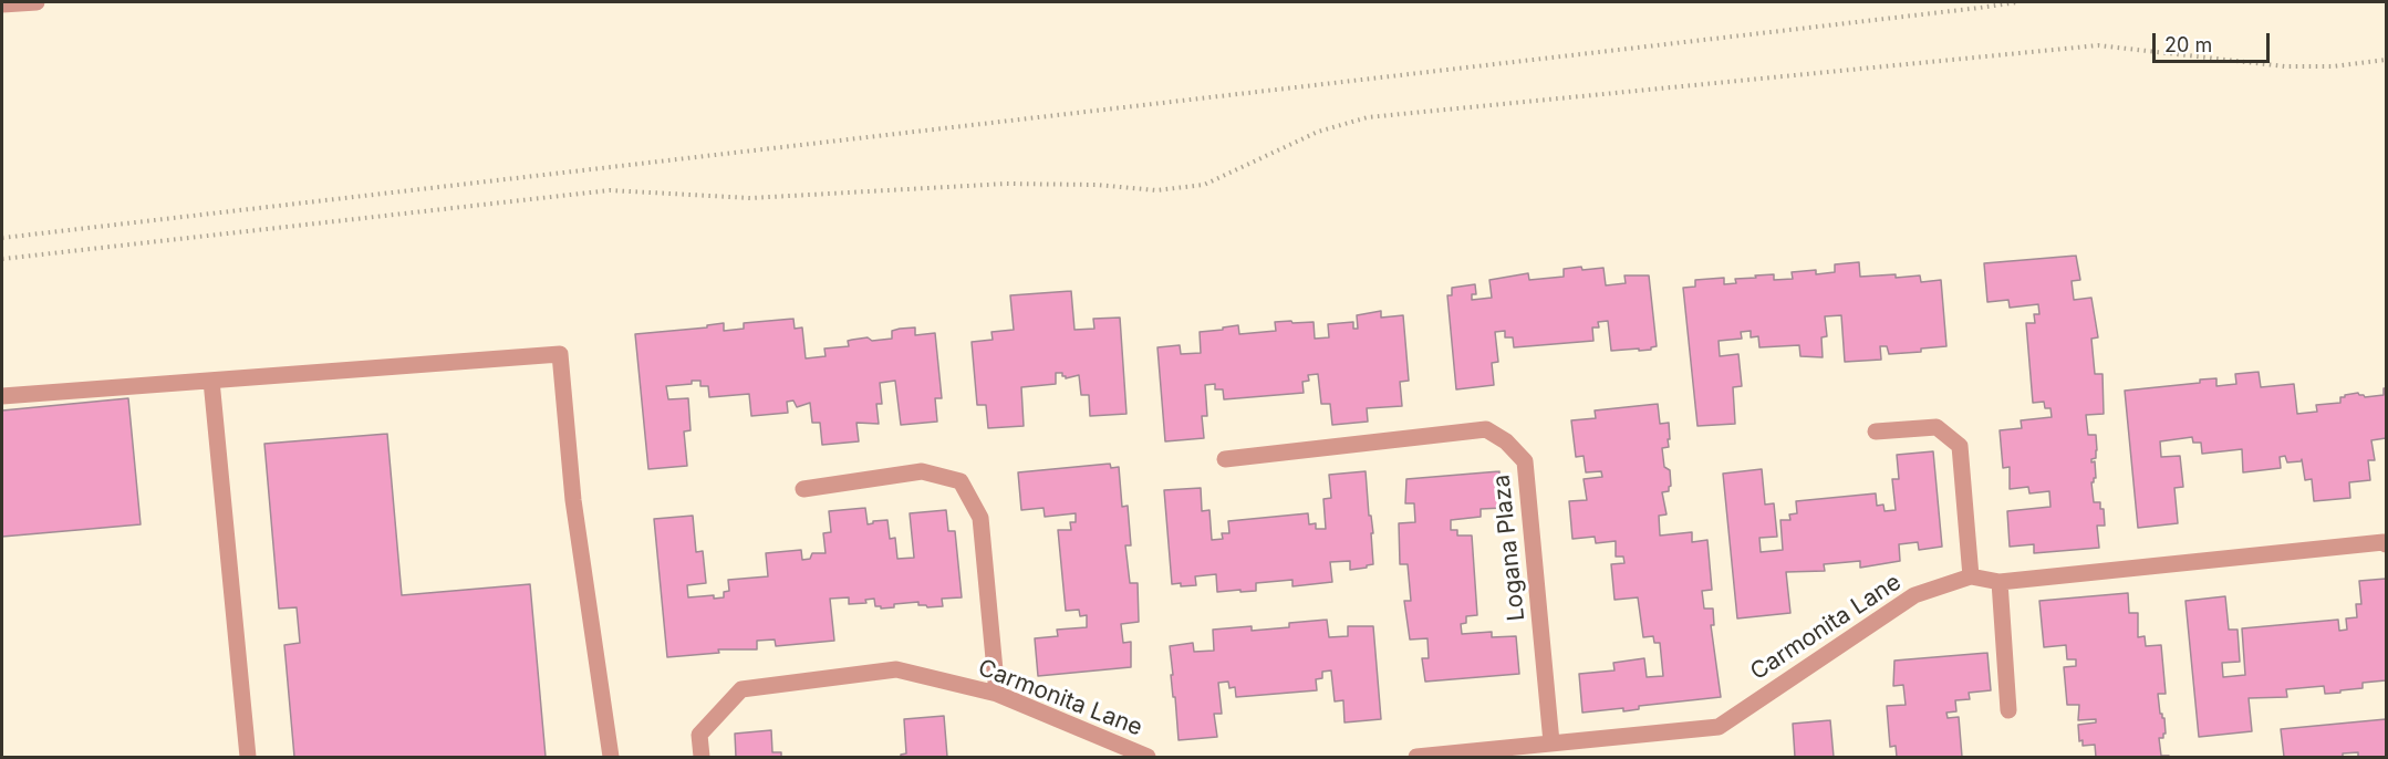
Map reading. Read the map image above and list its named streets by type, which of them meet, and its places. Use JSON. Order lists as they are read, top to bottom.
{
  "streets": {
    "street": ["Logana Plaza", "Carmonita Lane"]
  },
  "crossings": [
    ["Logana Plaza", "Carmonita Lane"]
  ],
  "scale_bar": "20 m"
}
